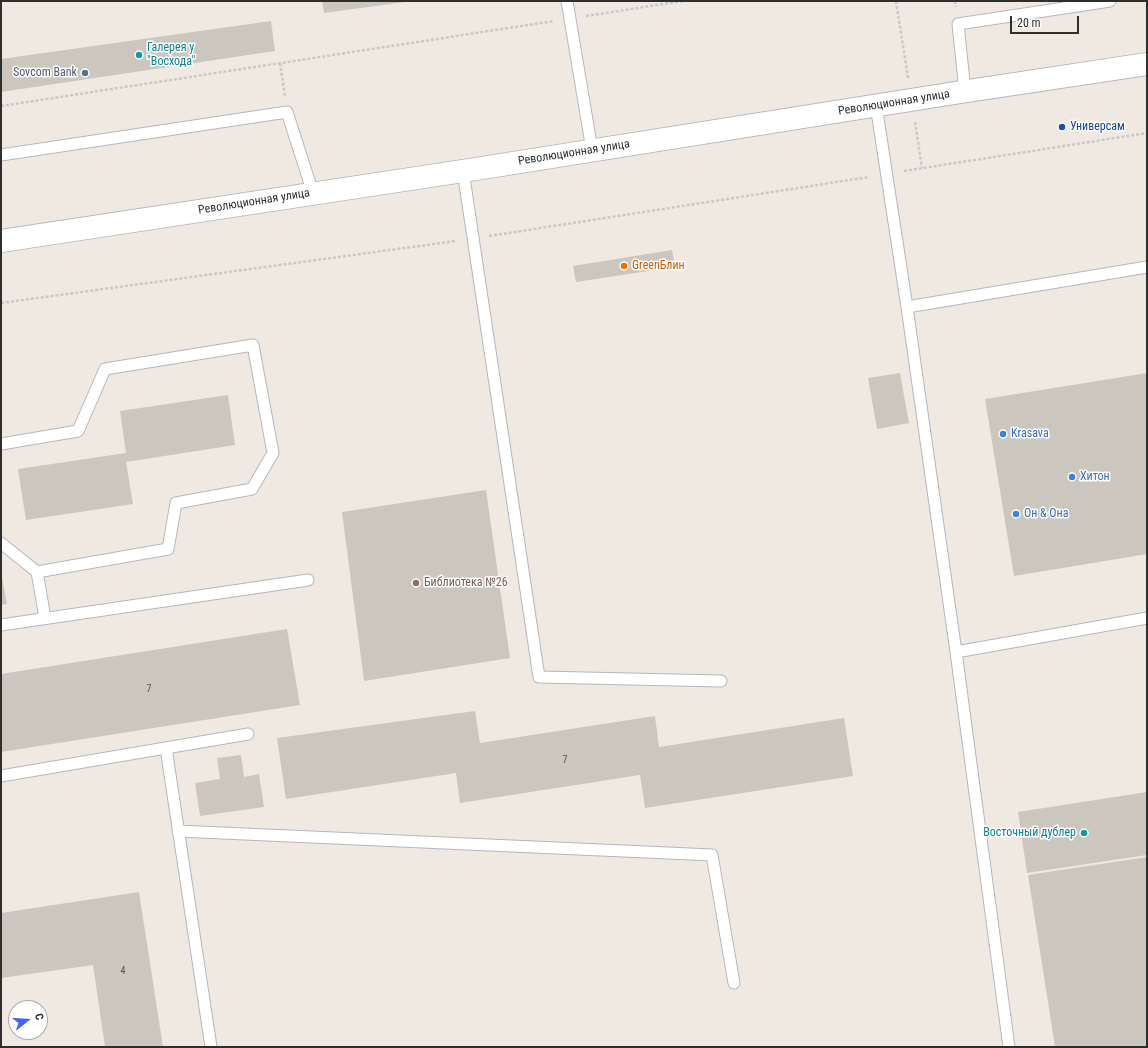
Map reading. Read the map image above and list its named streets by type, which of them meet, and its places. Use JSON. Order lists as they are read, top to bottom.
{
  "streets": {
    "main road": ["Революционная улица"]
  },
  "places": [
    "Галерея у \"Восхода\"",
    "Sovcom Bank",
    "Универсам",
    "GreenБлин",
    "Krasava",
    "Хитон",
    "Он & Она",
    "Библиотека №26",
    "Восточный дублер"
  ],
  "house_numbers": ["7", "7", "4"],
  "scale_bar": "20 m",
  "north": "right"
}
